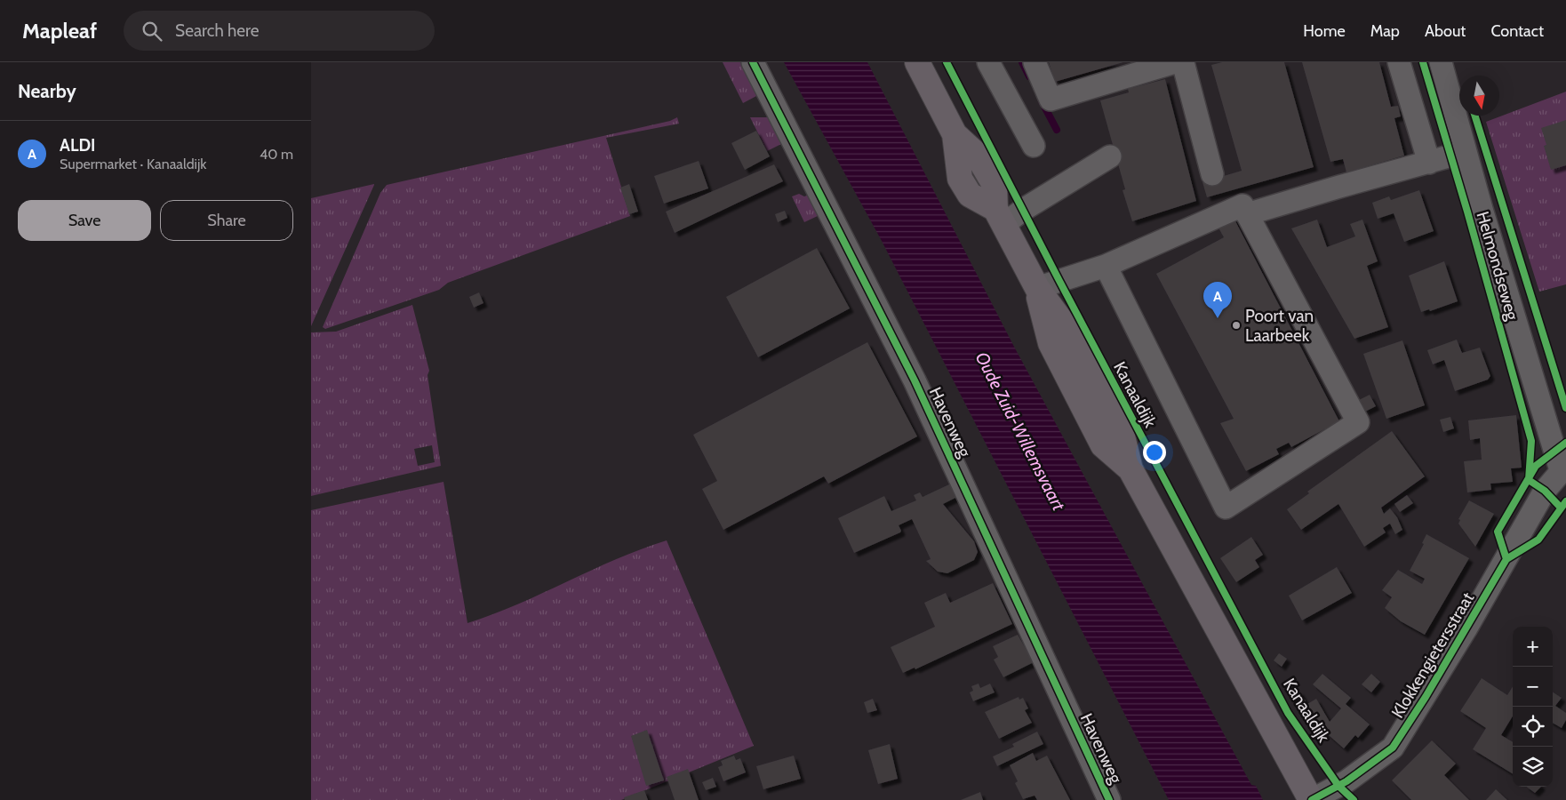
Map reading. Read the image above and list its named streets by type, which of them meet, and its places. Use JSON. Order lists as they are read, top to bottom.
{
  "streets": {
    "main road": ["Kanaaldijk"],
    "street": ["Helmondseweg", "Havenweg", "Klokkengietersstraat"]
  },
  "crossings": [
    ["Helmondseweg", "Klokkengietersstraat"],
    ["Kanaaldijk", "Klokkengietersstraat"]
  ],
  "water": ["Oude Zuid-Willemsvaart"],
  "places": ["Poort van Laarbeek"],
  "north": "bottom",
  "page": {
    "header": "Mapleaf",
    "search": "Search here",
    "nav": [
      "Home",
      "Map",
      "About",
      "Contact"
    ],
    "heading": "Nearby",
    "list": [
      {
        "mark": "A",
        "name": "ALDI",
        "note": "Supermarket · Kanaaldijk",
        "value": "40 m"
      }
    ],
    "buttons": ["Save", "Share"],
    "pins": "A",
    "map_buttons": ["+", "−"]
  }
}
